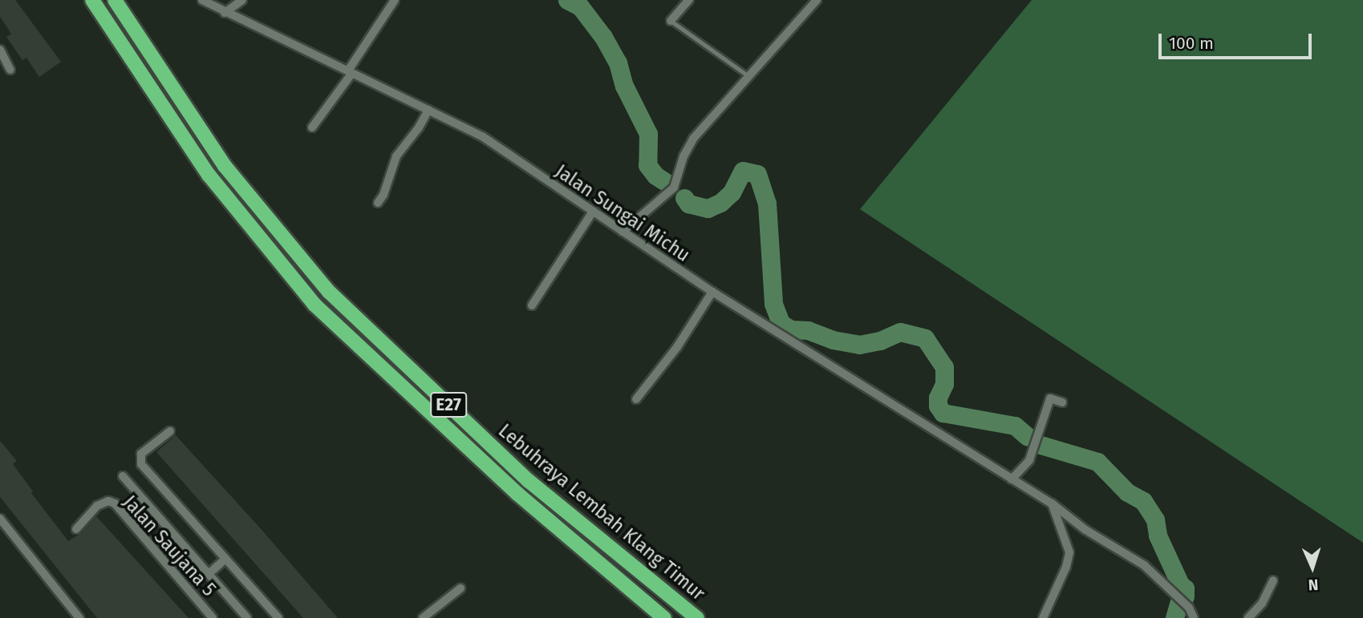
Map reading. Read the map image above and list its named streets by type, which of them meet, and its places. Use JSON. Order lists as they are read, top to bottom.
{
  "streets": {
    "highway": ["E27", "Lebuhraya Lembah Klang Timur"],
    "street": ["Jalan Sungai Michu", "Jalan Saujana 5"]
  },
  "scale_bar": "100 m",
  "north": "bottom"
}
